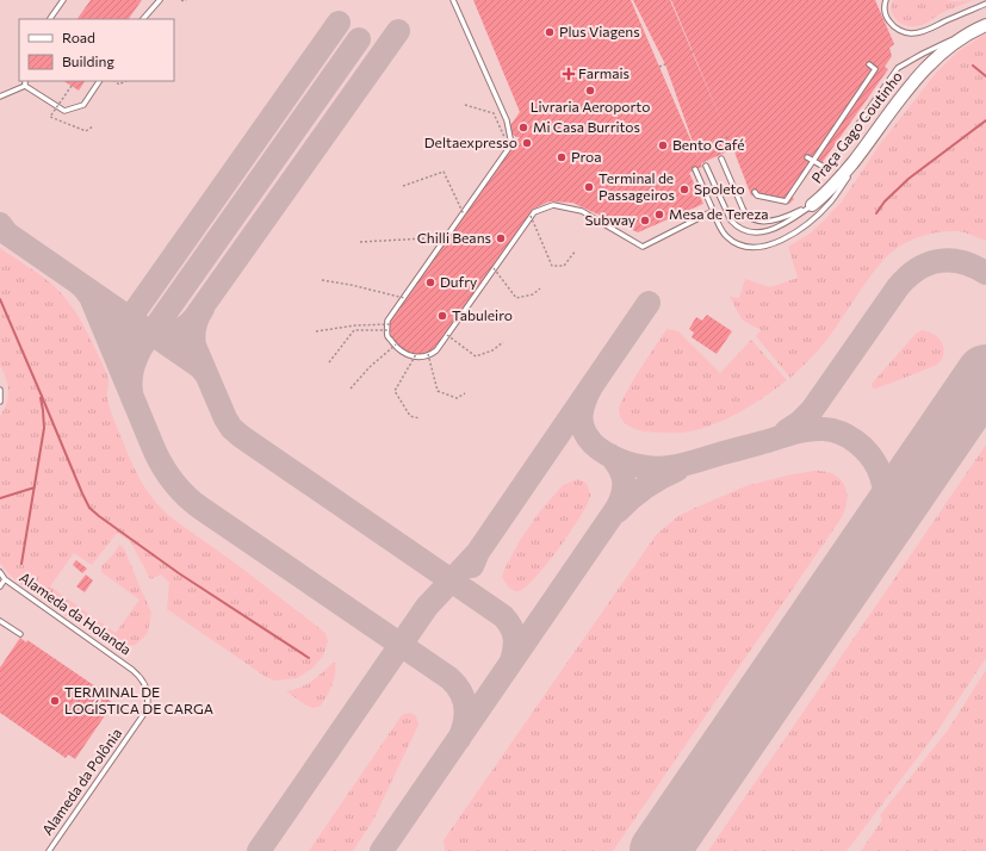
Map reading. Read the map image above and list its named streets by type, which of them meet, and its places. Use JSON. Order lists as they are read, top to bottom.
{
  "streets": {
    "main road": ["Praça Gago Coutinho"],
    "lane": ["Alameda da Holanda", "Alameda da Polônia"]
  },
  "crossings": [
    ["Alameda da Holanda", "Alameda da Polônia"]
  ],
  "places": {
    "other": [
      "Plus Viagens",
      "Livraria Aeroporto",
      "Mi Casa Burritos",
      "Deltaexpresso",
      "Bento Café",
      "Proa",
      "Terminal de Passageiros",
      "Spoleto",
      "Mesa de Tereza",
      "Subway",
      "Chilli Beans",
      "Dufry",
      "Tabuleiro",
      "TERMINAL DE LOGÍSTICA DE CARGA"
    ],
    "health": ["Farmais"]
  },
  "legend": ["Road", "Building"]
}
